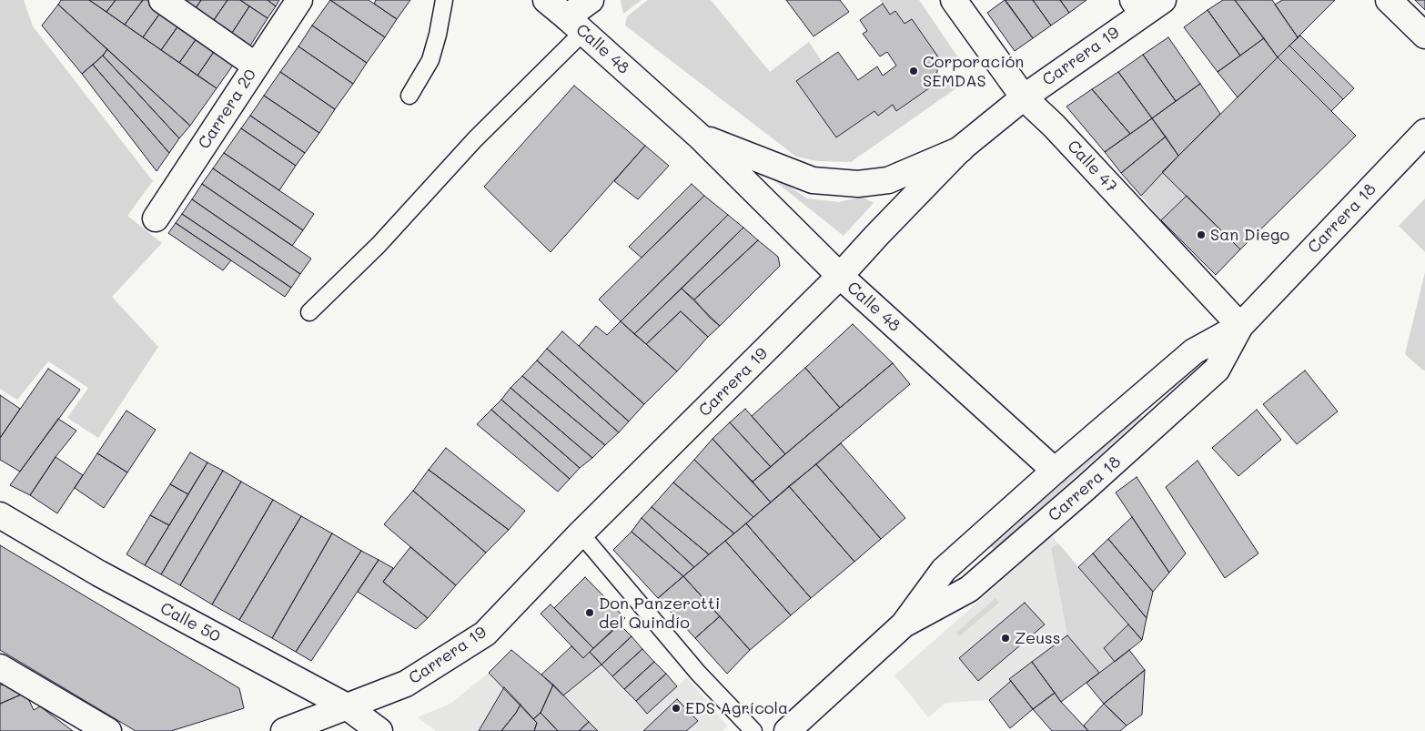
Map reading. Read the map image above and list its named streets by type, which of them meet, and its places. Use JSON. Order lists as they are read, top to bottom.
{
  "streets": {
    "main road": [
      "Calle 48",
      "Carrera 19",
      "Carrera 20",
      "Calle 47",
      "Carrera 18",
      "Calle 50"
    ]
  },
  "crossings": [
    ["Calle 48", "Carrera 19"],
    ["Calle 48", "Carrera 18"],
    ["Carrera 19", "Calle 47"],
    ["Carrera 19", "Calle 50"],
    ["Calle 47", "Carrera 18"]
  ],
  "places": [
    "Corporación SEMDAS",
    "San Diego",
    "Don Panzerotti del Quindío",
    "Zeuss",
    "EDS Agrícola"
  ]
}
